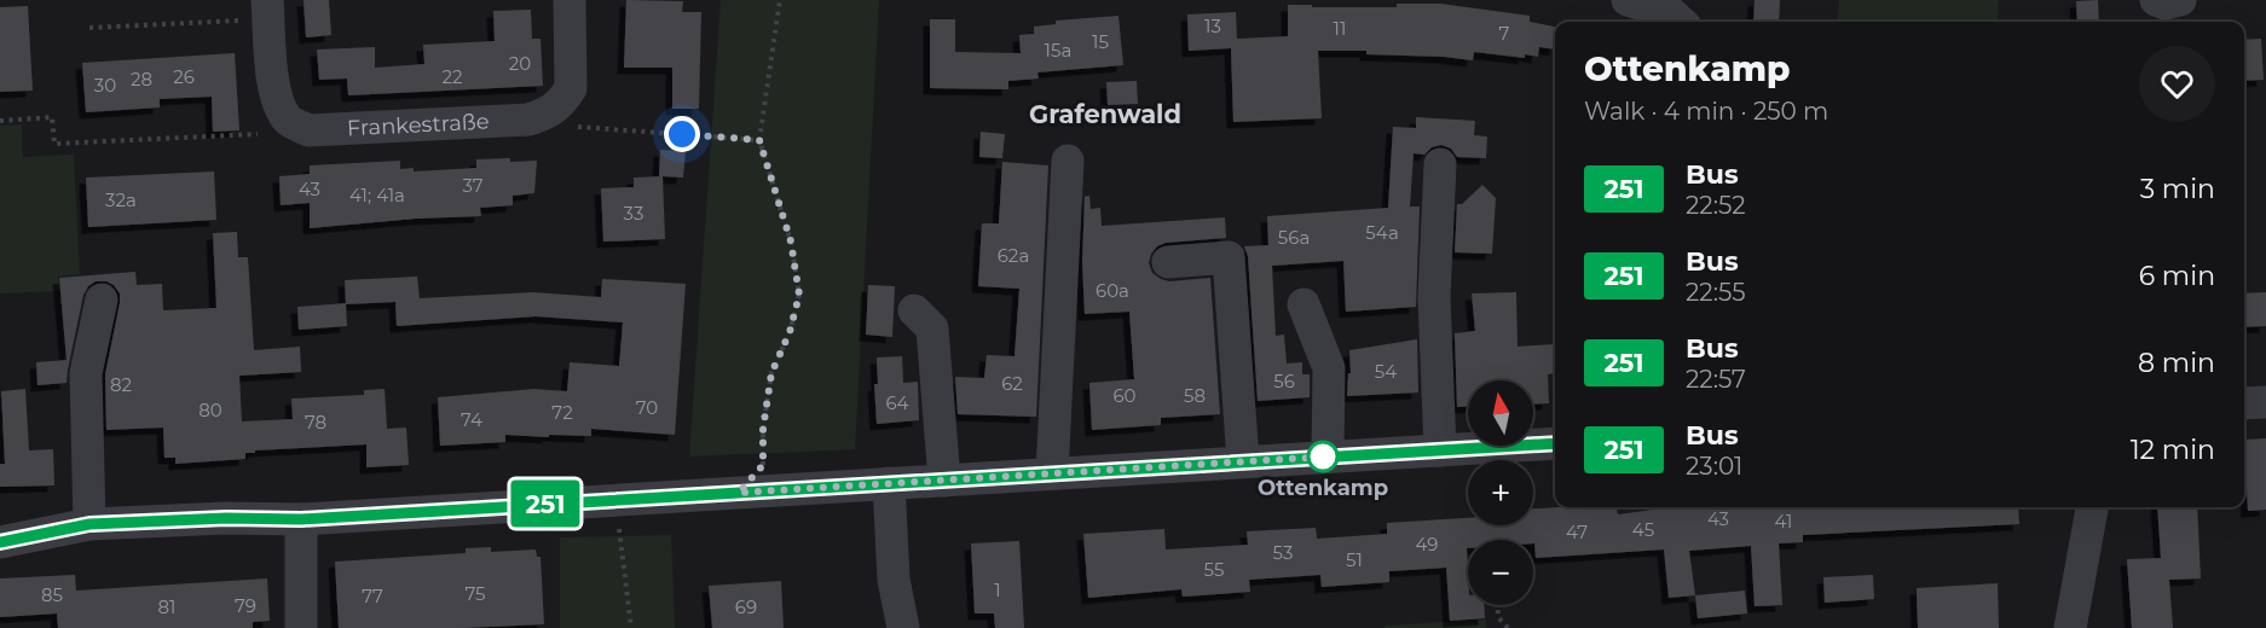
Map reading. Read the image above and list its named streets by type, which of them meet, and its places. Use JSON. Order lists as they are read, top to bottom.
{
  "streets": {
    "street": ["Frankestraße"]
  },
  "districts": ["Grafenwald"],
  "places": ["Ottenkamp"],
  "lines": ["bus line 251"],
  "house_numbers": [
    "13",
    "11",
    "7",
    "15",
    "15a",
    "20",
    "26",
    "22",
    "28",
    "30",
    "37",
    "43",
    "41; 41a",
    "32a",
    "33",
    "54a",
    "56a",
    "62a",
    "60a",
    "54",
    "56",
    "62",
    "82",
    "60",
    "58",
    "64",
    "70",
    "80",
    "72",
    "74",
    "78",
    "43",
    "41",
    "45",
    "47",
    "49",
    "53",
    "51",
    "55",
    "1",
    "75",
    "85",
    "77",
    "79",
    "81",
    "69"
  ],
  "north": "top",
  "page": {
    "on_map": "251",
    "heading": ["Ottenkamp", "Walk · 4 min · 250 m"],
    "list": [
      {
        "mark": "251",
        "name": "Bus",
        "note": "22:52",
        "value": "3 min"
      },
      {
        "mark": "251",
        "name": "Bus",
        "note": "22:55",
        "value": "6 min"
      },
      {
        "mark": "251",
        "name": "Bus",
        "note": "22:57",
        "value": "8 min"
      },
      {
        "mark": "251",
        "name": "Bus",
        "note": "23:01",
        "value": "12 min"
      }
    ],
    "map_buttons": ["+", "−"]
  }
}
